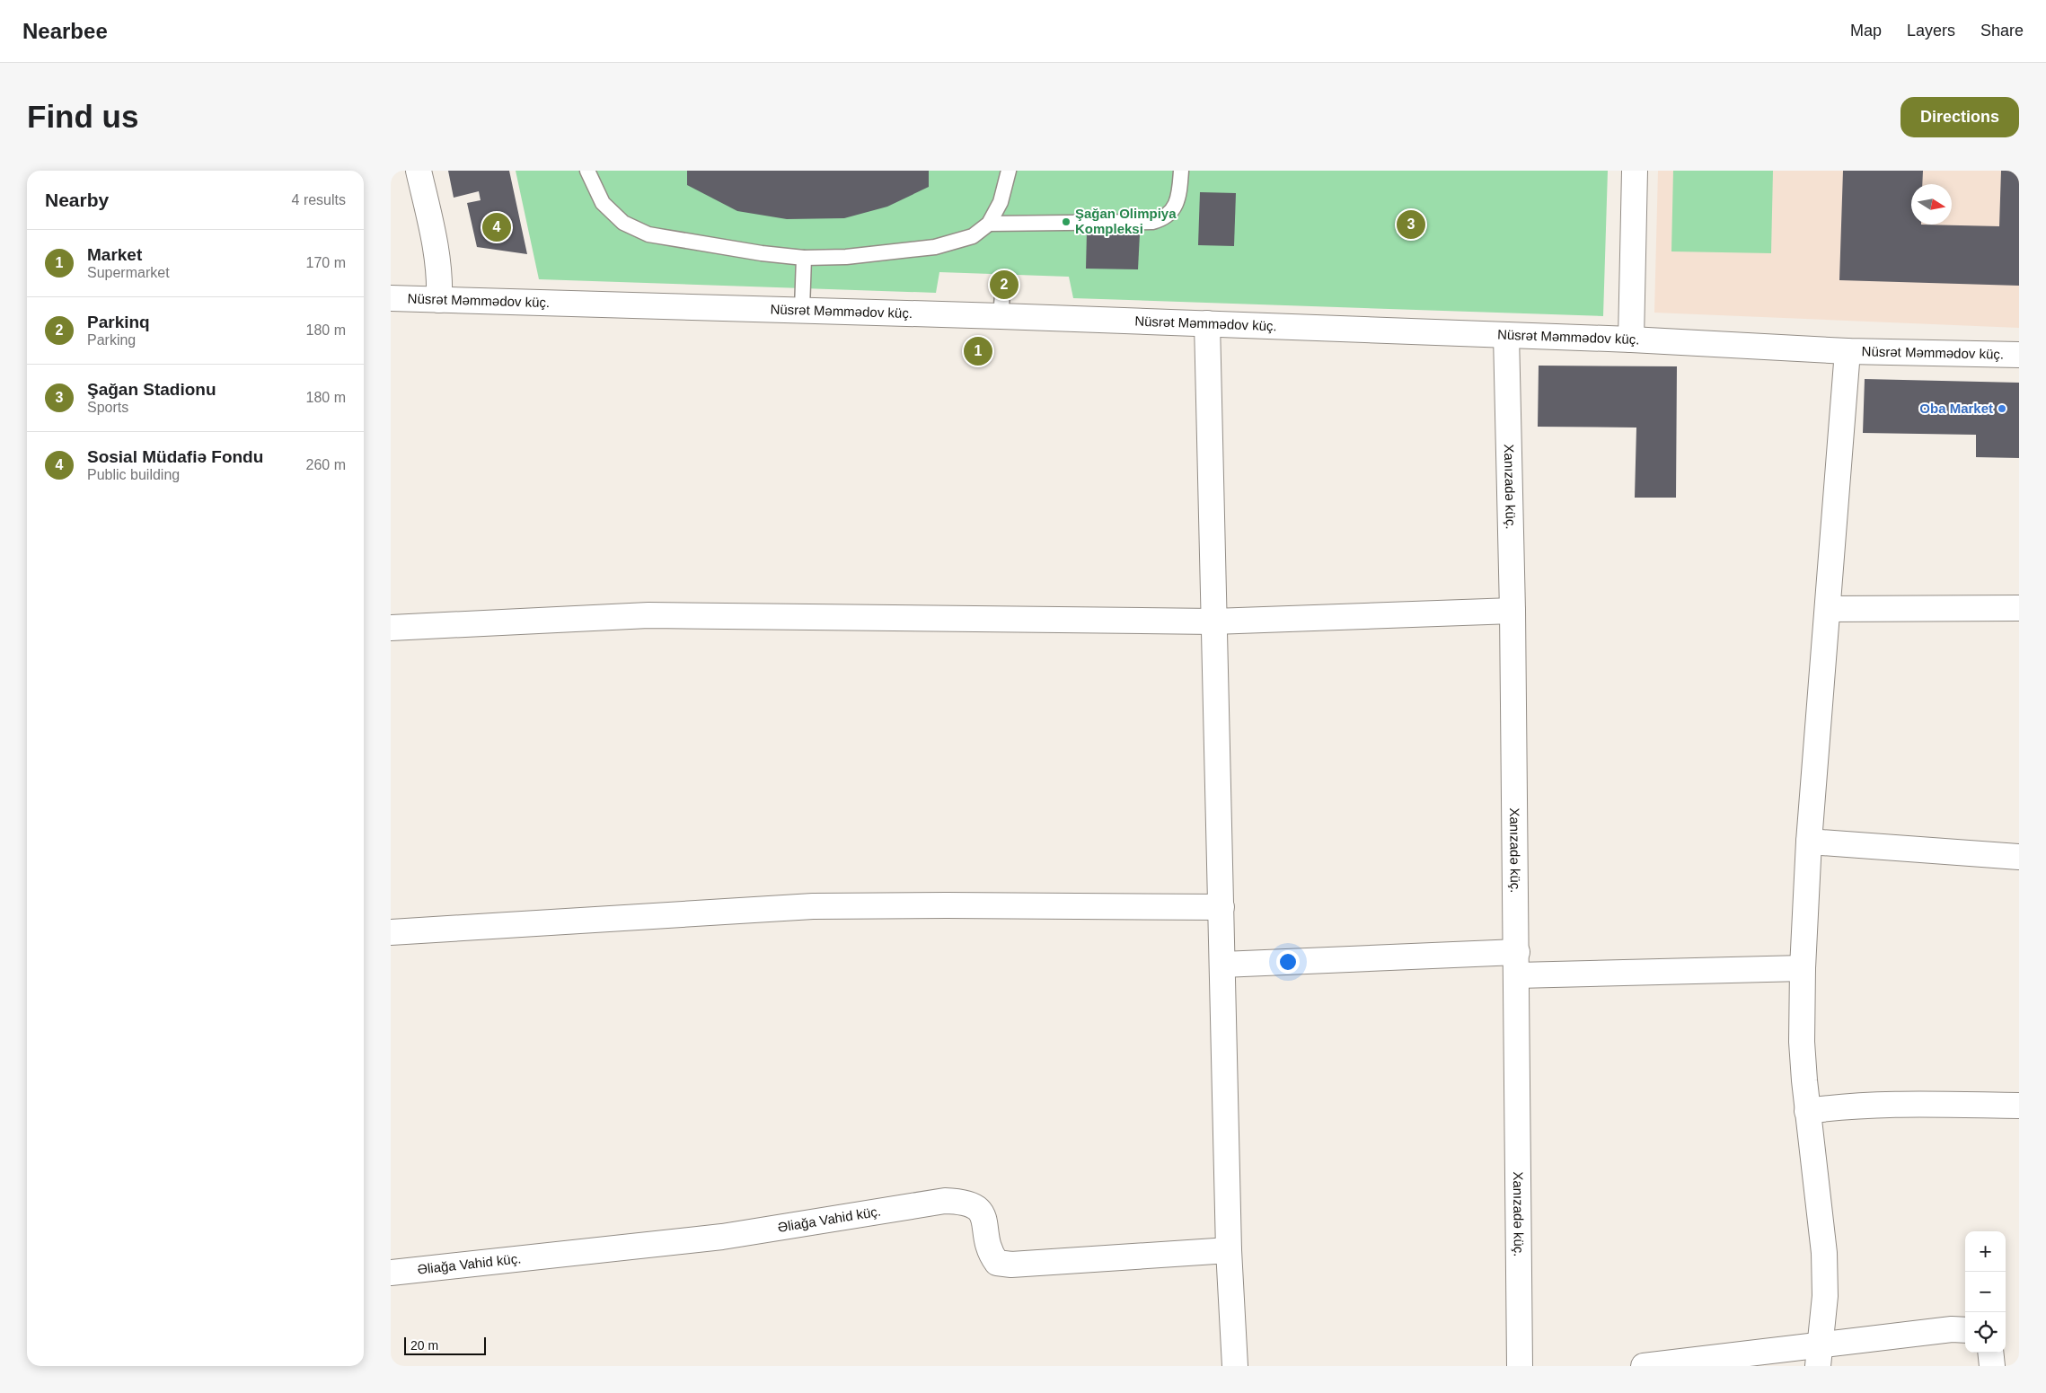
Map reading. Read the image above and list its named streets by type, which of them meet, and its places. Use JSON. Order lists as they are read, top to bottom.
{
  "streets": {
    "street": ["Nüsrət Məmmədov küç.", "Xanızadə küç.", "Əliağa Vahid küç."]
  },
  "crossings": [
    ["Nüsrət Məmmədov küç.", "Xanızadə küç."]
  ],
  "places": ["Şağan Olimpiya Kompleksi", "Oba Market"],
  "scale_bar": "20 m",
  "north": "right",
  "page": {
    "header": "Nearbee",
    "nav": ["Map", "Layers", "Share"],
    "buttons": "Directions",
    "title": "Find us",
    "heading": ["Nearby", "4 results"],
    "pins": [
      "3",
      "4",
      "2",
      "1"
    ],
    "list": [
      {
        "mark": "1",
        "name": "Market",
        "note": "Supermarket",
        "value": "170 m"
      },
      {
        "mark": "2",
        "name": "Parkinq",
        "note": "Parking",
        "value": "180 m"
      },
      {
        "mark": "3",
        "name": "Şağan Stadionu",
        "note": "Sports",
        "value": "180 m"
      },
      {
        "mark": "4",
        "name": "Sosial Müdafiə Fondu",
        "note": "Public building",
        "value": "260 m"
      }
    ],
    "map_buttons": ["+", "−"],
    "scale": "20 m"
  }
}
